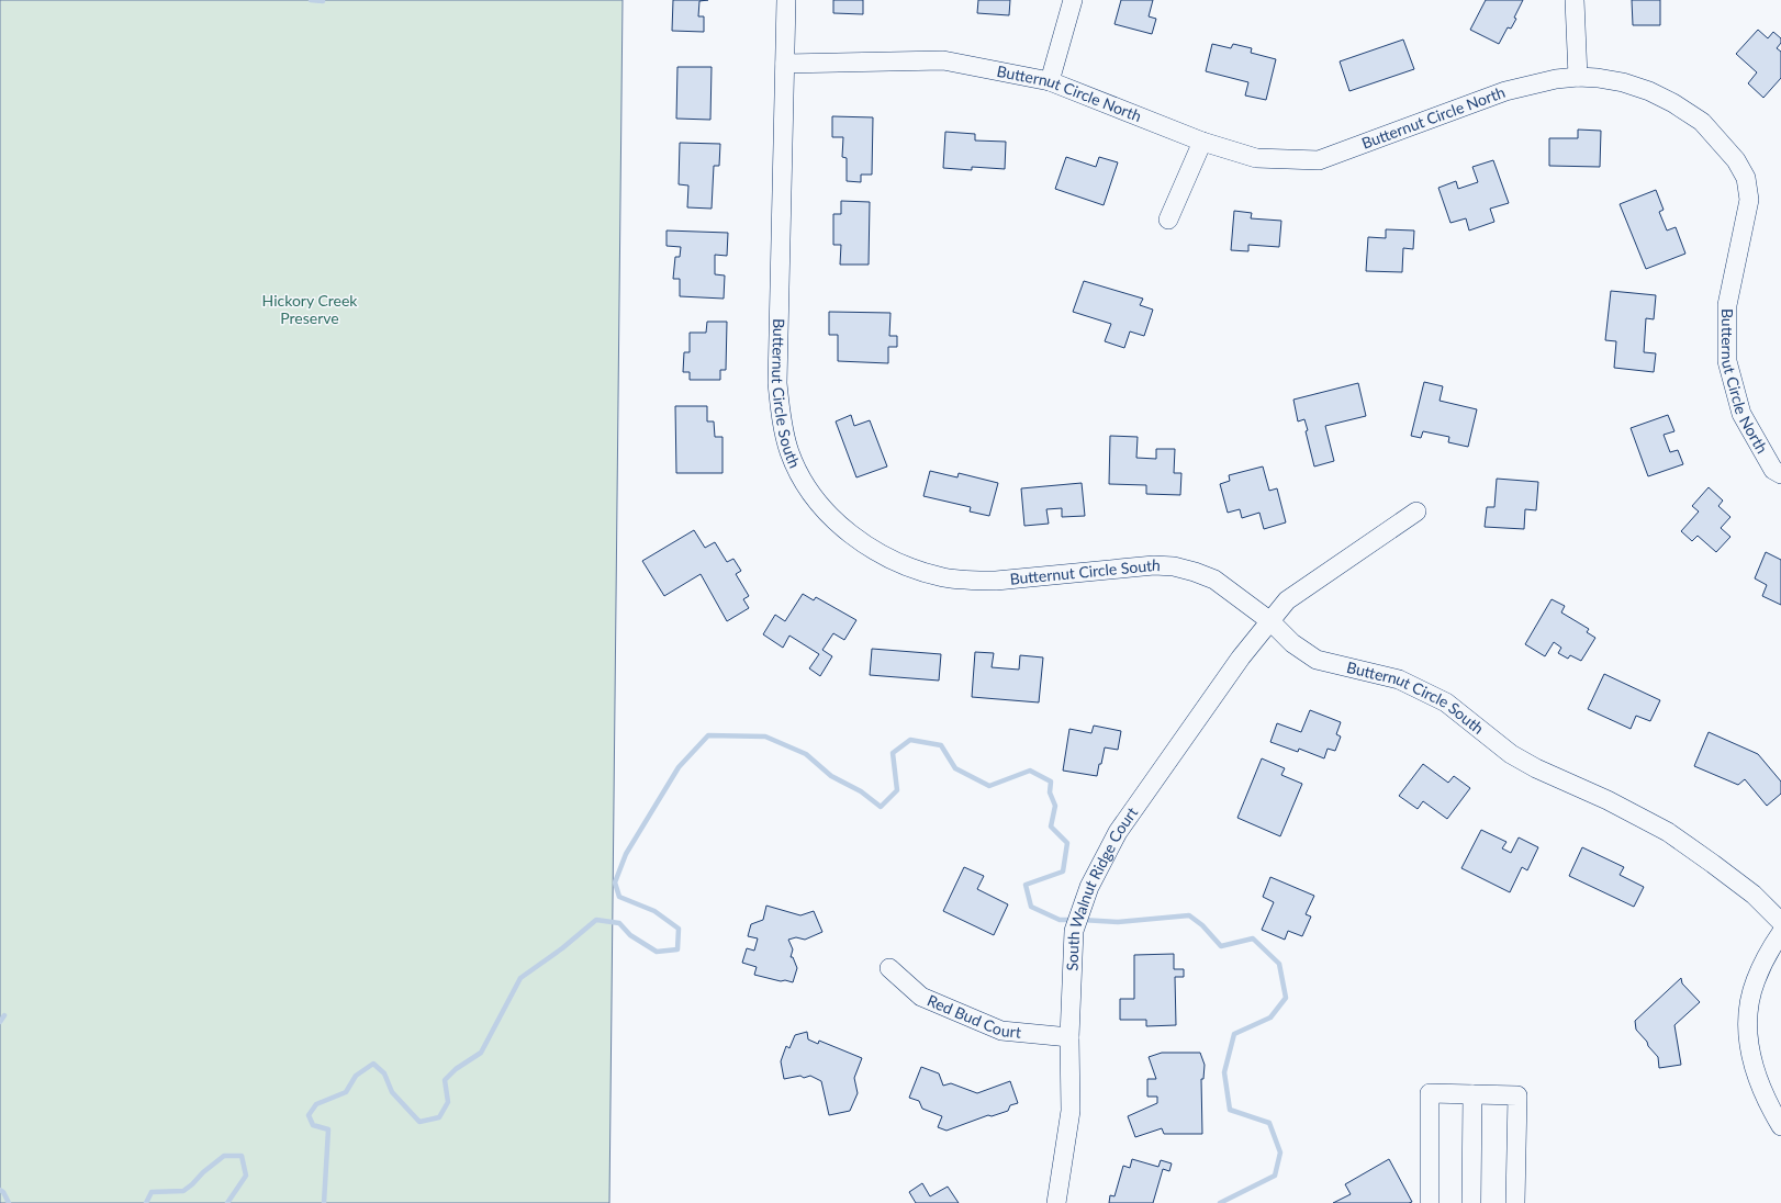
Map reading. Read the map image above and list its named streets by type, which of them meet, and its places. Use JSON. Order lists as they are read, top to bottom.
{
  "streets": {
    "street": [
      "Butternut Circle North",
      "Butternut Circle South",
      "South Walnut Ridge Court",
      "Red Bud Court"
    ]
  },
  "crossings": [
    ["Butternut Circle North", "Butternut Circle South"],
    ["Butternut Circle South", "South Walnut Ridge Court"],
    ["South Walnut Ridge Court", "Red Bud Court"]
  ],
  "parks": ["Hickory Creek Preserve"]
}
